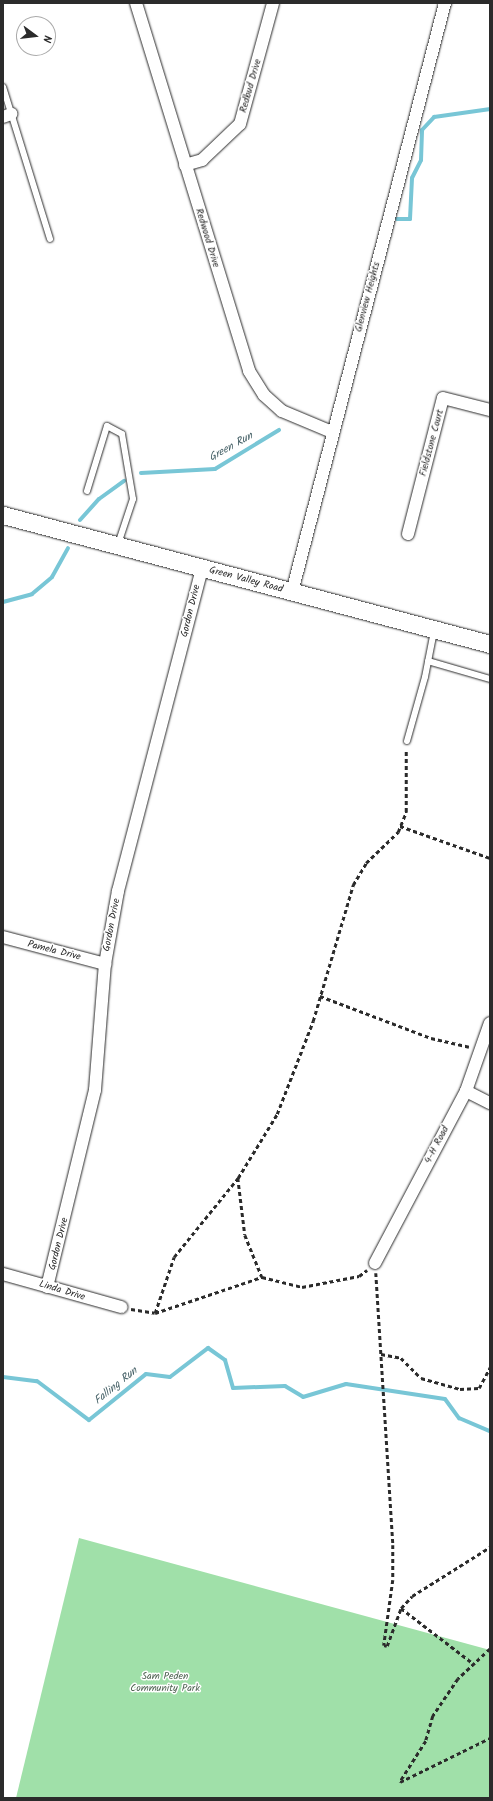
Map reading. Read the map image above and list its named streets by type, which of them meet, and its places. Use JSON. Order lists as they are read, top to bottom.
{
  "streets": {
    "street": [
      "Redbud Drive",
      "Redwood Drive",
      "Glenview Heights",
      "Fieldstone Court",
      "Green Valley Road",
      "Gordon Drive",
      "Pamela Drive",
      "4-H Road",
      "Linda Drive"
    ]
  },
  "crossings": [
    ["Redbud Drive", "Redwood Drive"],
    ["Redwood Drive", "Glenview Heights"],
    ["Glenview Heights", "Green Valley Road"],
    ["Green Valley Road", "Gordon Drive"],
    ["Gordon Drive", "Pamela Drive"],
    ["Gordon Drive", "Linda Drive"]
  ],
  "water": ["Green Run", "Falling Run"],
  "parks": ["Sam Peden Community Park"],
  "north": "right"
}
